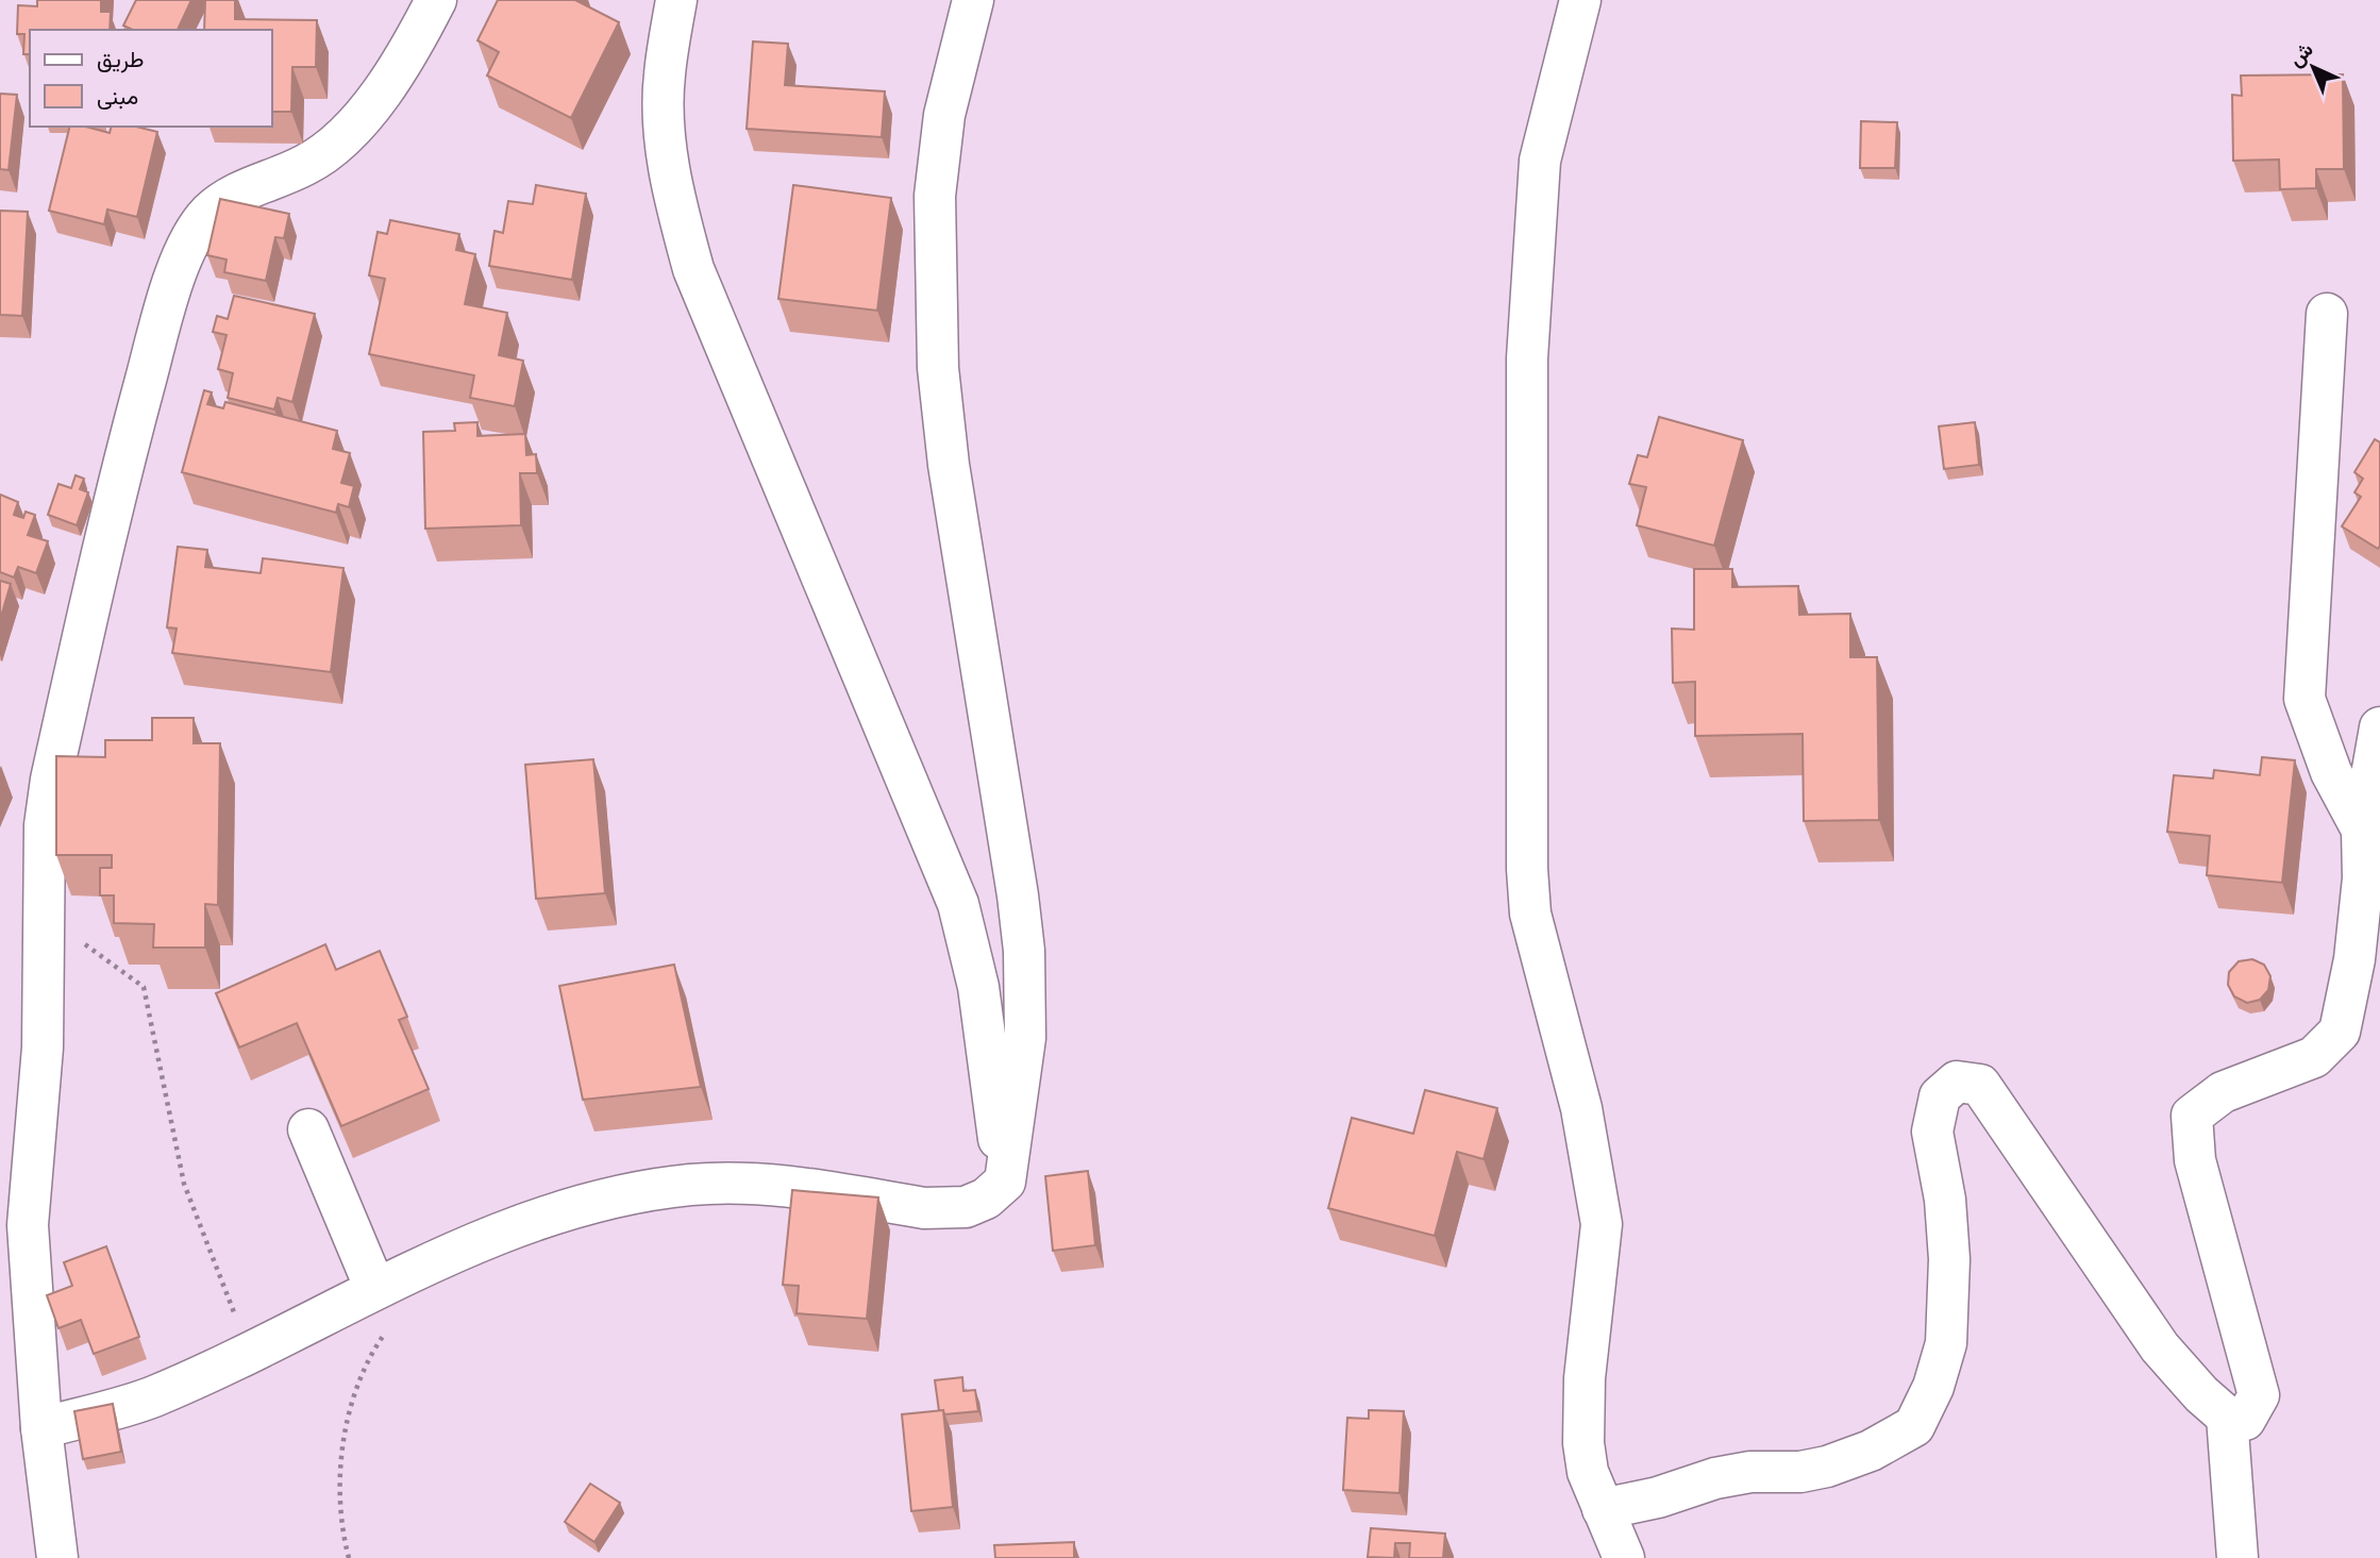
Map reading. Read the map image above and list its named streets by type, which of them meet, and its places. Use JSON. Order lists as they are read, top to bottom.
{
  "legend": ["طريق", "مبنى"],
  "north": "top left"
}
